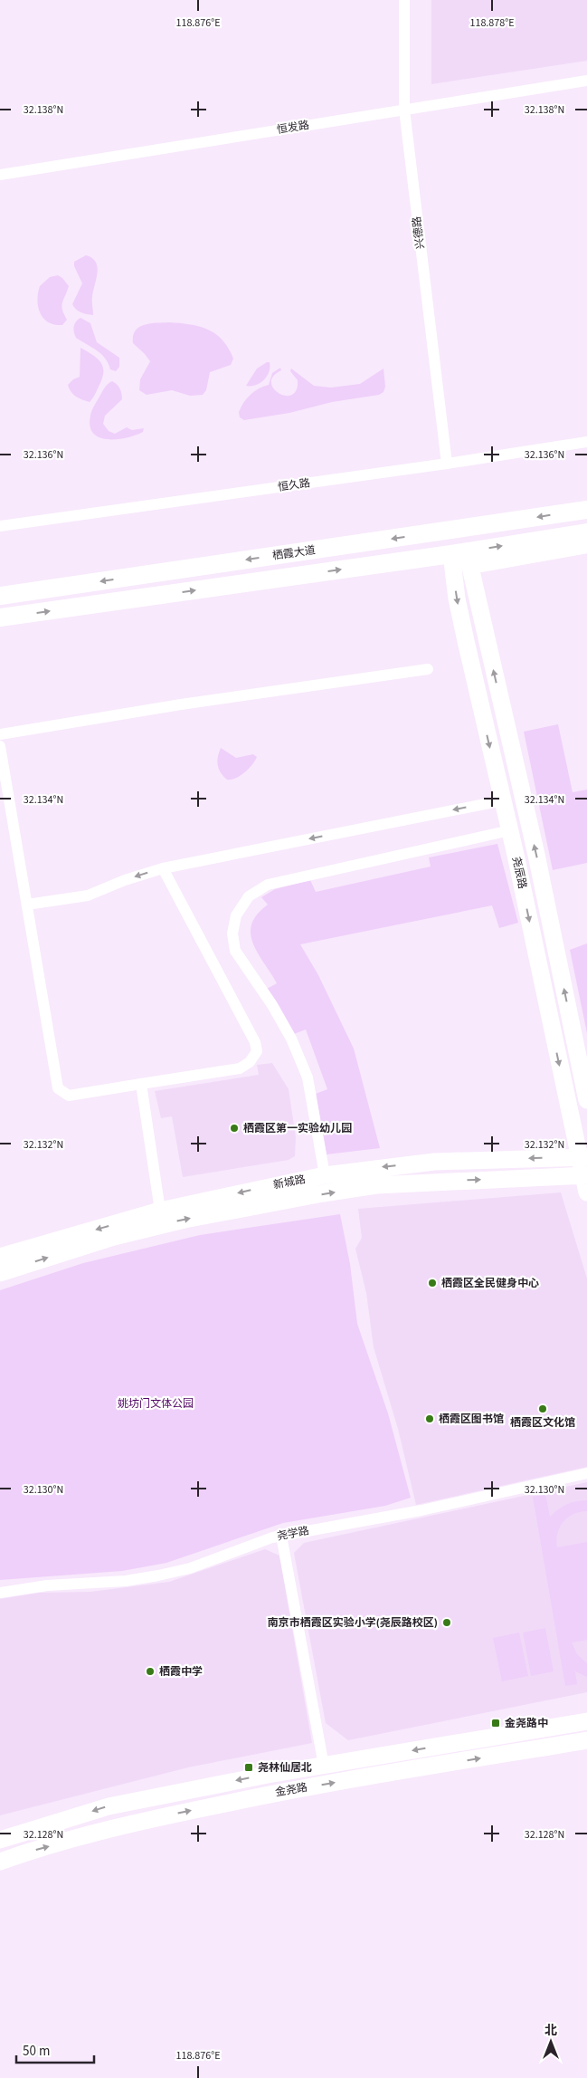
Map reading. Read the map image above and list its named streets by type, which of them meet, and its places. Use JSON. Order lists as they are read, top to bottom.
{
  "streets": {
    "main road": [
      "栖霞大道",
      "尧辰路",
      "新城路",
      "金尧路"
    ],
    "street": [
      "恒发路",
      "兴德路",
      "恒久路",
      "尧学路"
    ]
  },
  "crossings": [
    ["恒发路", "兴德路"],
    ["兴德路", "恒久路"],
    ["栖霞大道", "尧辰路"],
    ["尧辰路", "新城路"]
  ],
  "parks": ["姚坊门文体公园"],
  "places": {
    "other": [
      "栖霞区第一实验幼儿园",
      "栖霞区全民健身中心",
      "栖霞区文化馆",
      "栖霞区图书馆",
      "南京市栖霞区实验小学(尧辰路校区)",
      "栖霞中学"
    ],
    "transit": ["金尧路中", "尧林仙居北"]
  },
  "scale_bar": "50 m",
  "north": "top",
  "coordinates": [
    "118.876°E",
    "118.878°E",
    "32.138°N",
    "32.136°N",
    "32.134°N",
    "32.132°N",
    "32.130°N",
    "32.128°N"
  ]
}
